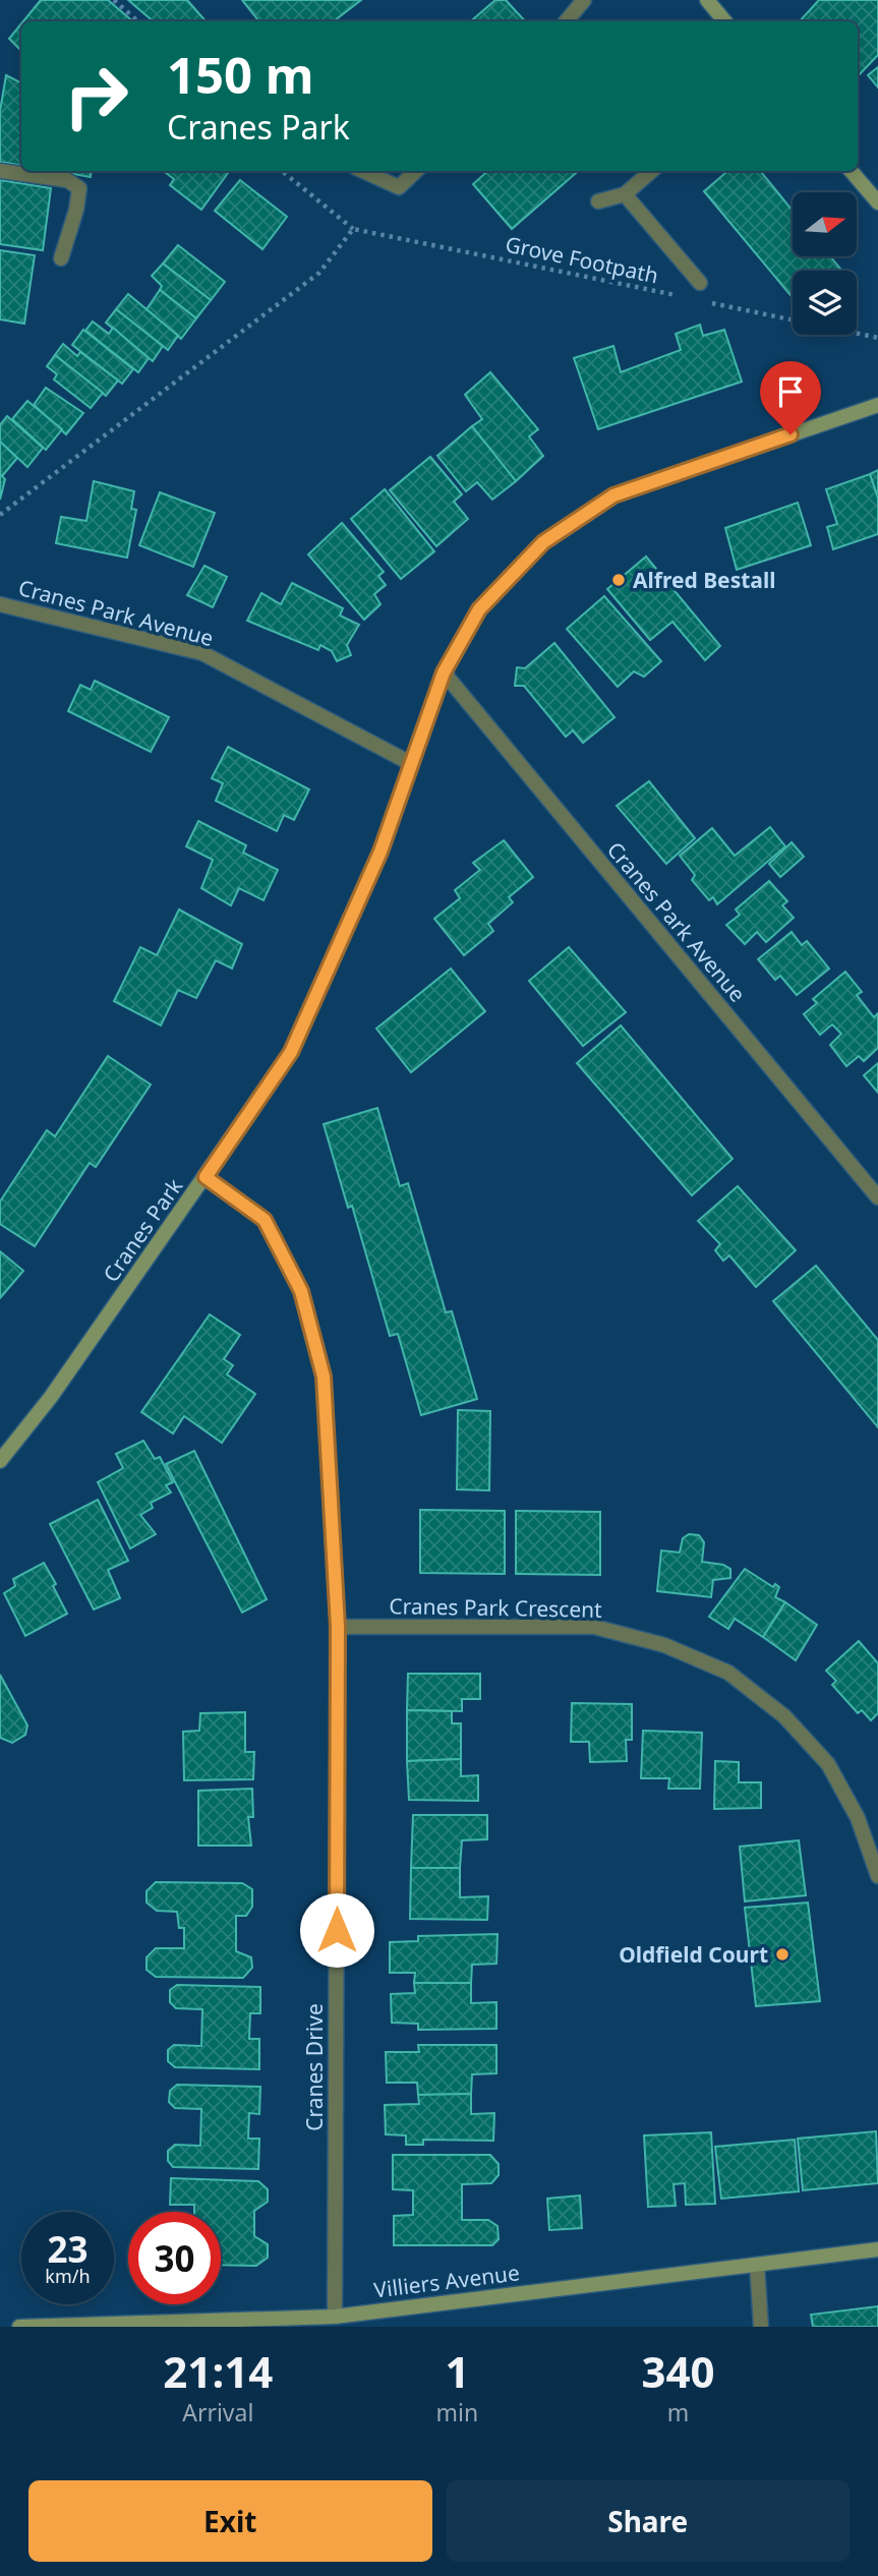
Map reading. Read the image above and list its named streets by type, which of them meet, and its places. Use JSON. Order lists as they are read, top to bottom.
{
  "streets": {
    "street": [
      "Cranes Park Avenue",
      "Cranes Park",
      "Cranes Park Crescent",
      "Cranes Drive",
      "Villiers Avenue"
    ],
    "path": ["Grove Footpath"]
  },
  "crossings": [
    ["Cranes Park Avenue", "Cranes Park"],
    ["Cranes Park", "Cranes Drive"],
    ["Cranes Park Crescent", "Cranes Drive"],
    ["Cranes Drive", "Villiers Avenue"]
  ],
  "places": ["Alfred Bestall", "Oldfield Court"],
  "north": "right",
  "page": {
    "turn": ["150 m", "Cranes Park"],
    "speed": "23 km/h",
    "limit": "30",
    "eta": [
      "21:14",
      "Arrival",
      "1",
      "min",
      "340",
      "m"
    ],
    "buttons": ["Exit", "Share"]
  }
}
